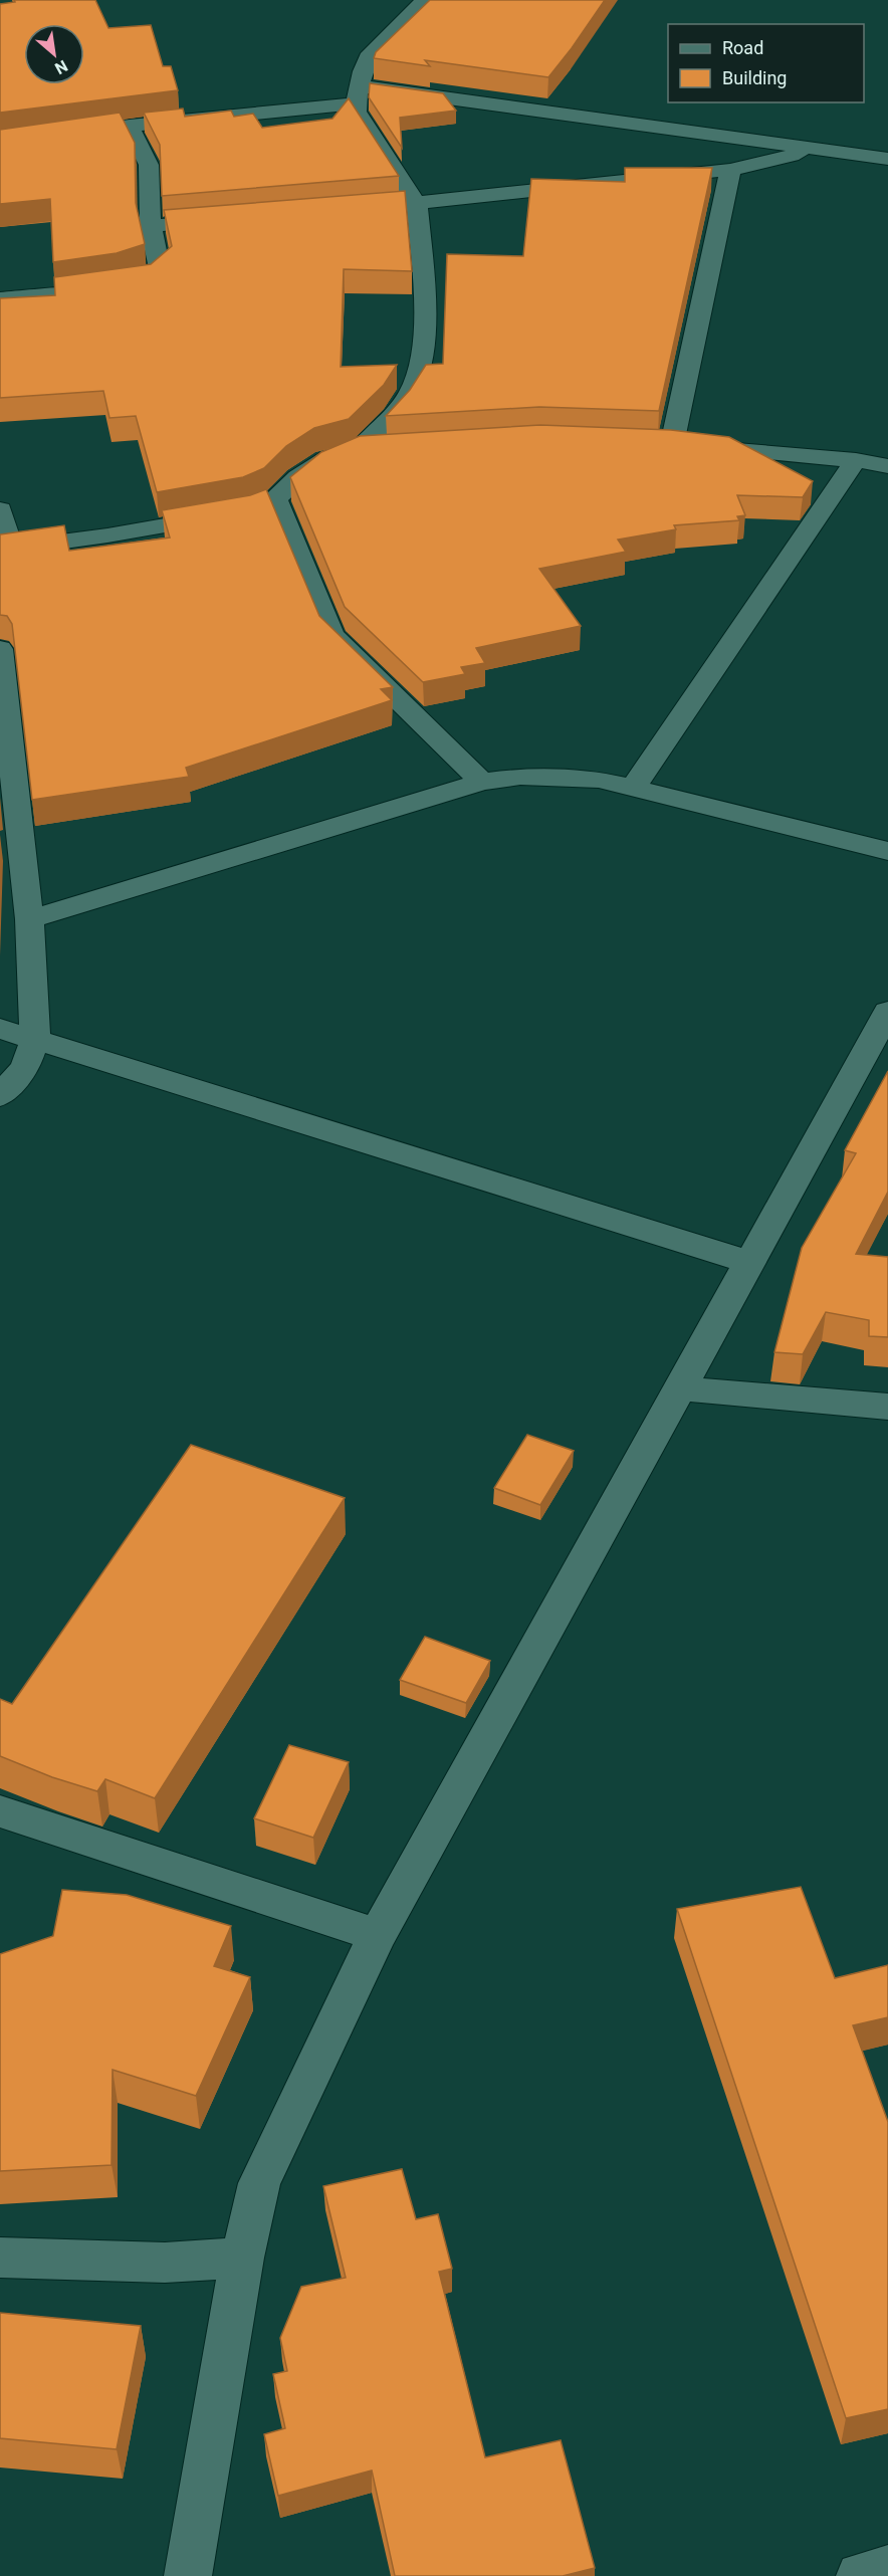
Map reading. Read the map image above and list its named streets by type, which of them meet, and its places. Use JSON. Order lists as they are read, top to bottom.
{
  "legend": ["Road", "Building"],
  "north": "bottom right"
}
